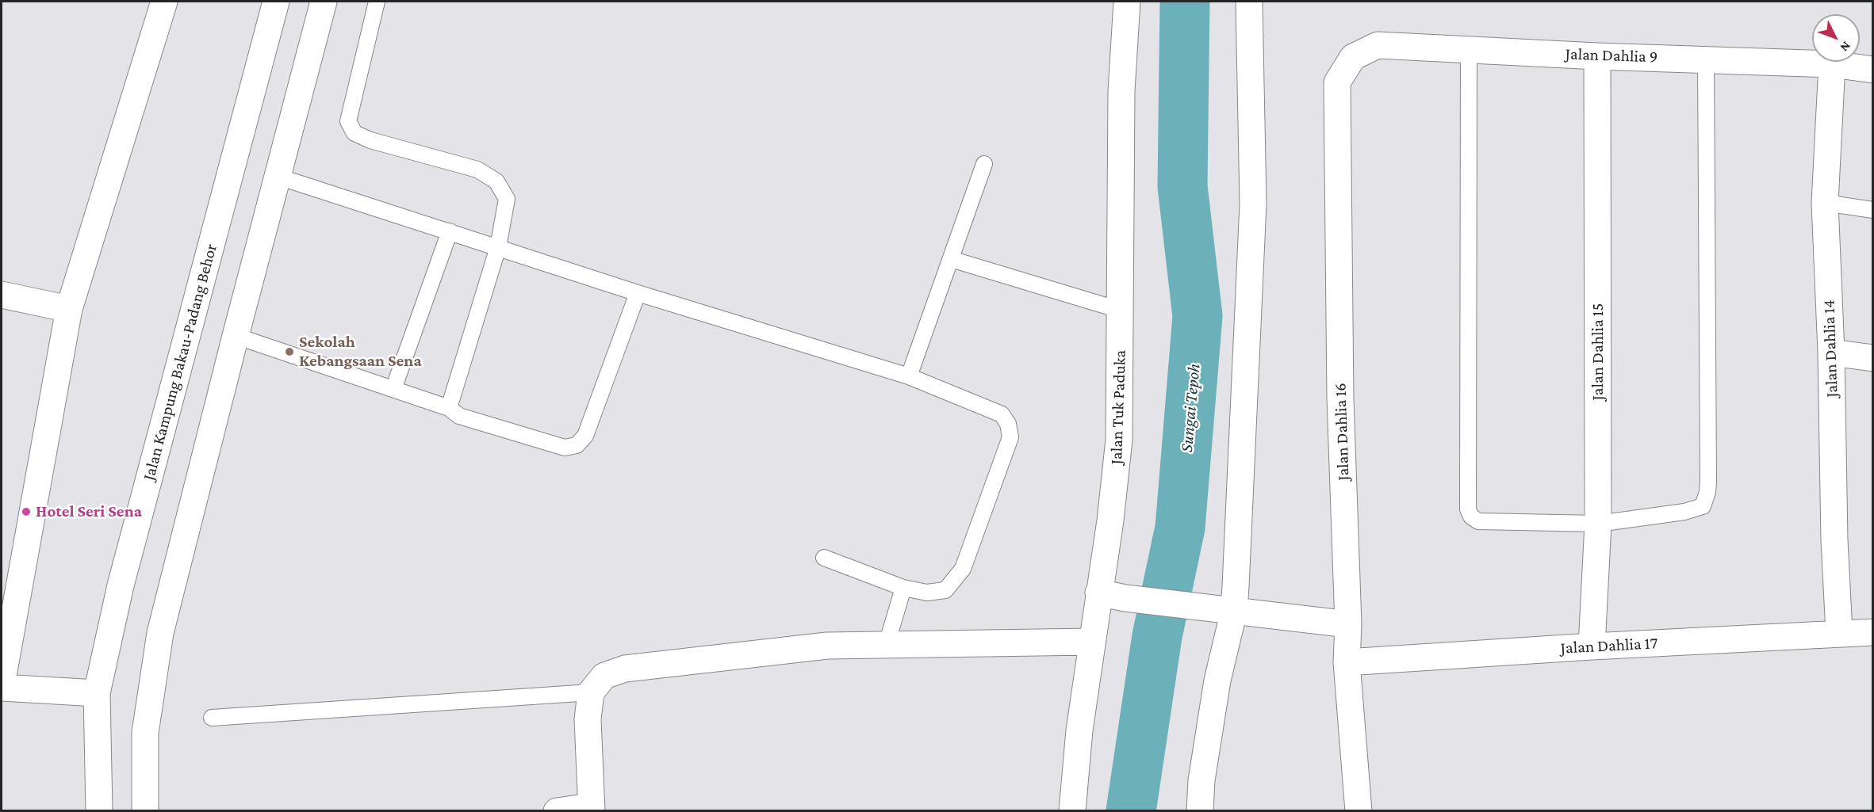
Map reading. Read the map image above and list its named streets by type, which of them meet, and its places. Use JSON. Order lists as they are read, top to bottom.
{
  "streets": {
    "street": [
      "Jalan Dahlia 9",
      "Jalan Dahlia 14",
      "Jalan Dahlia 15",
      "Jalan Kampung Bakau-Padang Behor",
      "Jalan Tuk Paduka",
      "Jalan Dahlia 16",
      "Jalan Dahlia 17"
    ]
  },
  "crossings": [
    ["Jalan Dahlia 9", "Jalan Dahlia 14"],
    ["Jalan Dahlia 9", "Jalan Dahlia 15"],
    ["Jalan Dahlia 9", "Jalan Dahlia 16"],
    ["Jalan Dahlia 14", "Jalan Dahlia 17"],
    ["Jalan Dahlia 15", "Jalan Dahlia 17"],
    ["Jalan Dahlia 16", "Jalan Dahlia 17"]
  ],
  "water": ["Sungai Tepoh"],
  "places": ["Sekolah Kebangsaan Sena", "Hotel Seri Sena"],
  "north": "bottom right"
}
